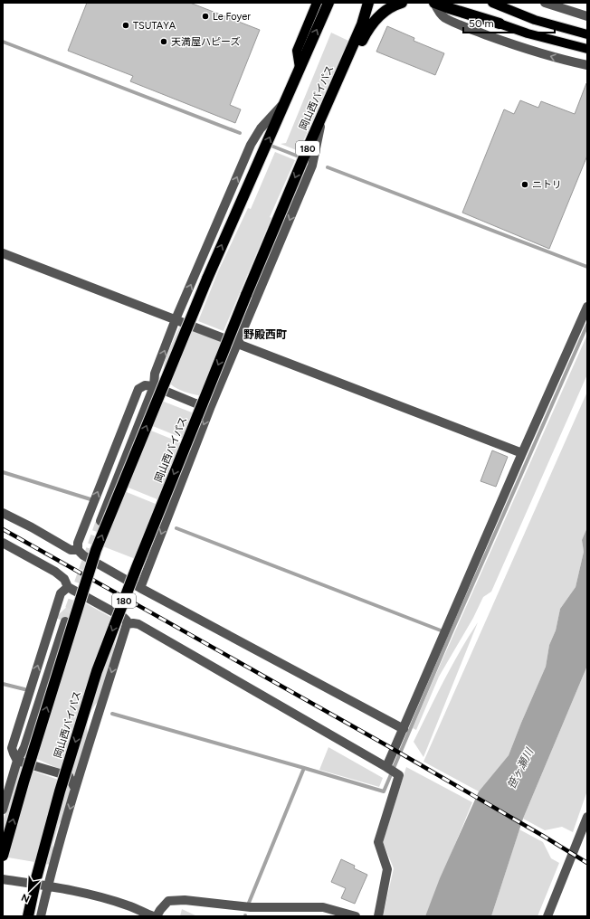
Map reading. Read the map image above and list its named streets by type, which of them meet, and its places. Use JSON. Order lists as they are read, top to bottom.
{
  "streets": {
    "highway": ["岡山西バイパス", "180"]
  },
  "districts": ["野殿西町"],
  "water": ["笹ヶ瀬川"],
  "places": [
    "Le Foyer",
    "TSUTAYA",
    "天満屋ハピーズ",
    "ニトリ"
  ],
  "scale_bar": "50 m",
  "north": "bottom left"
}
